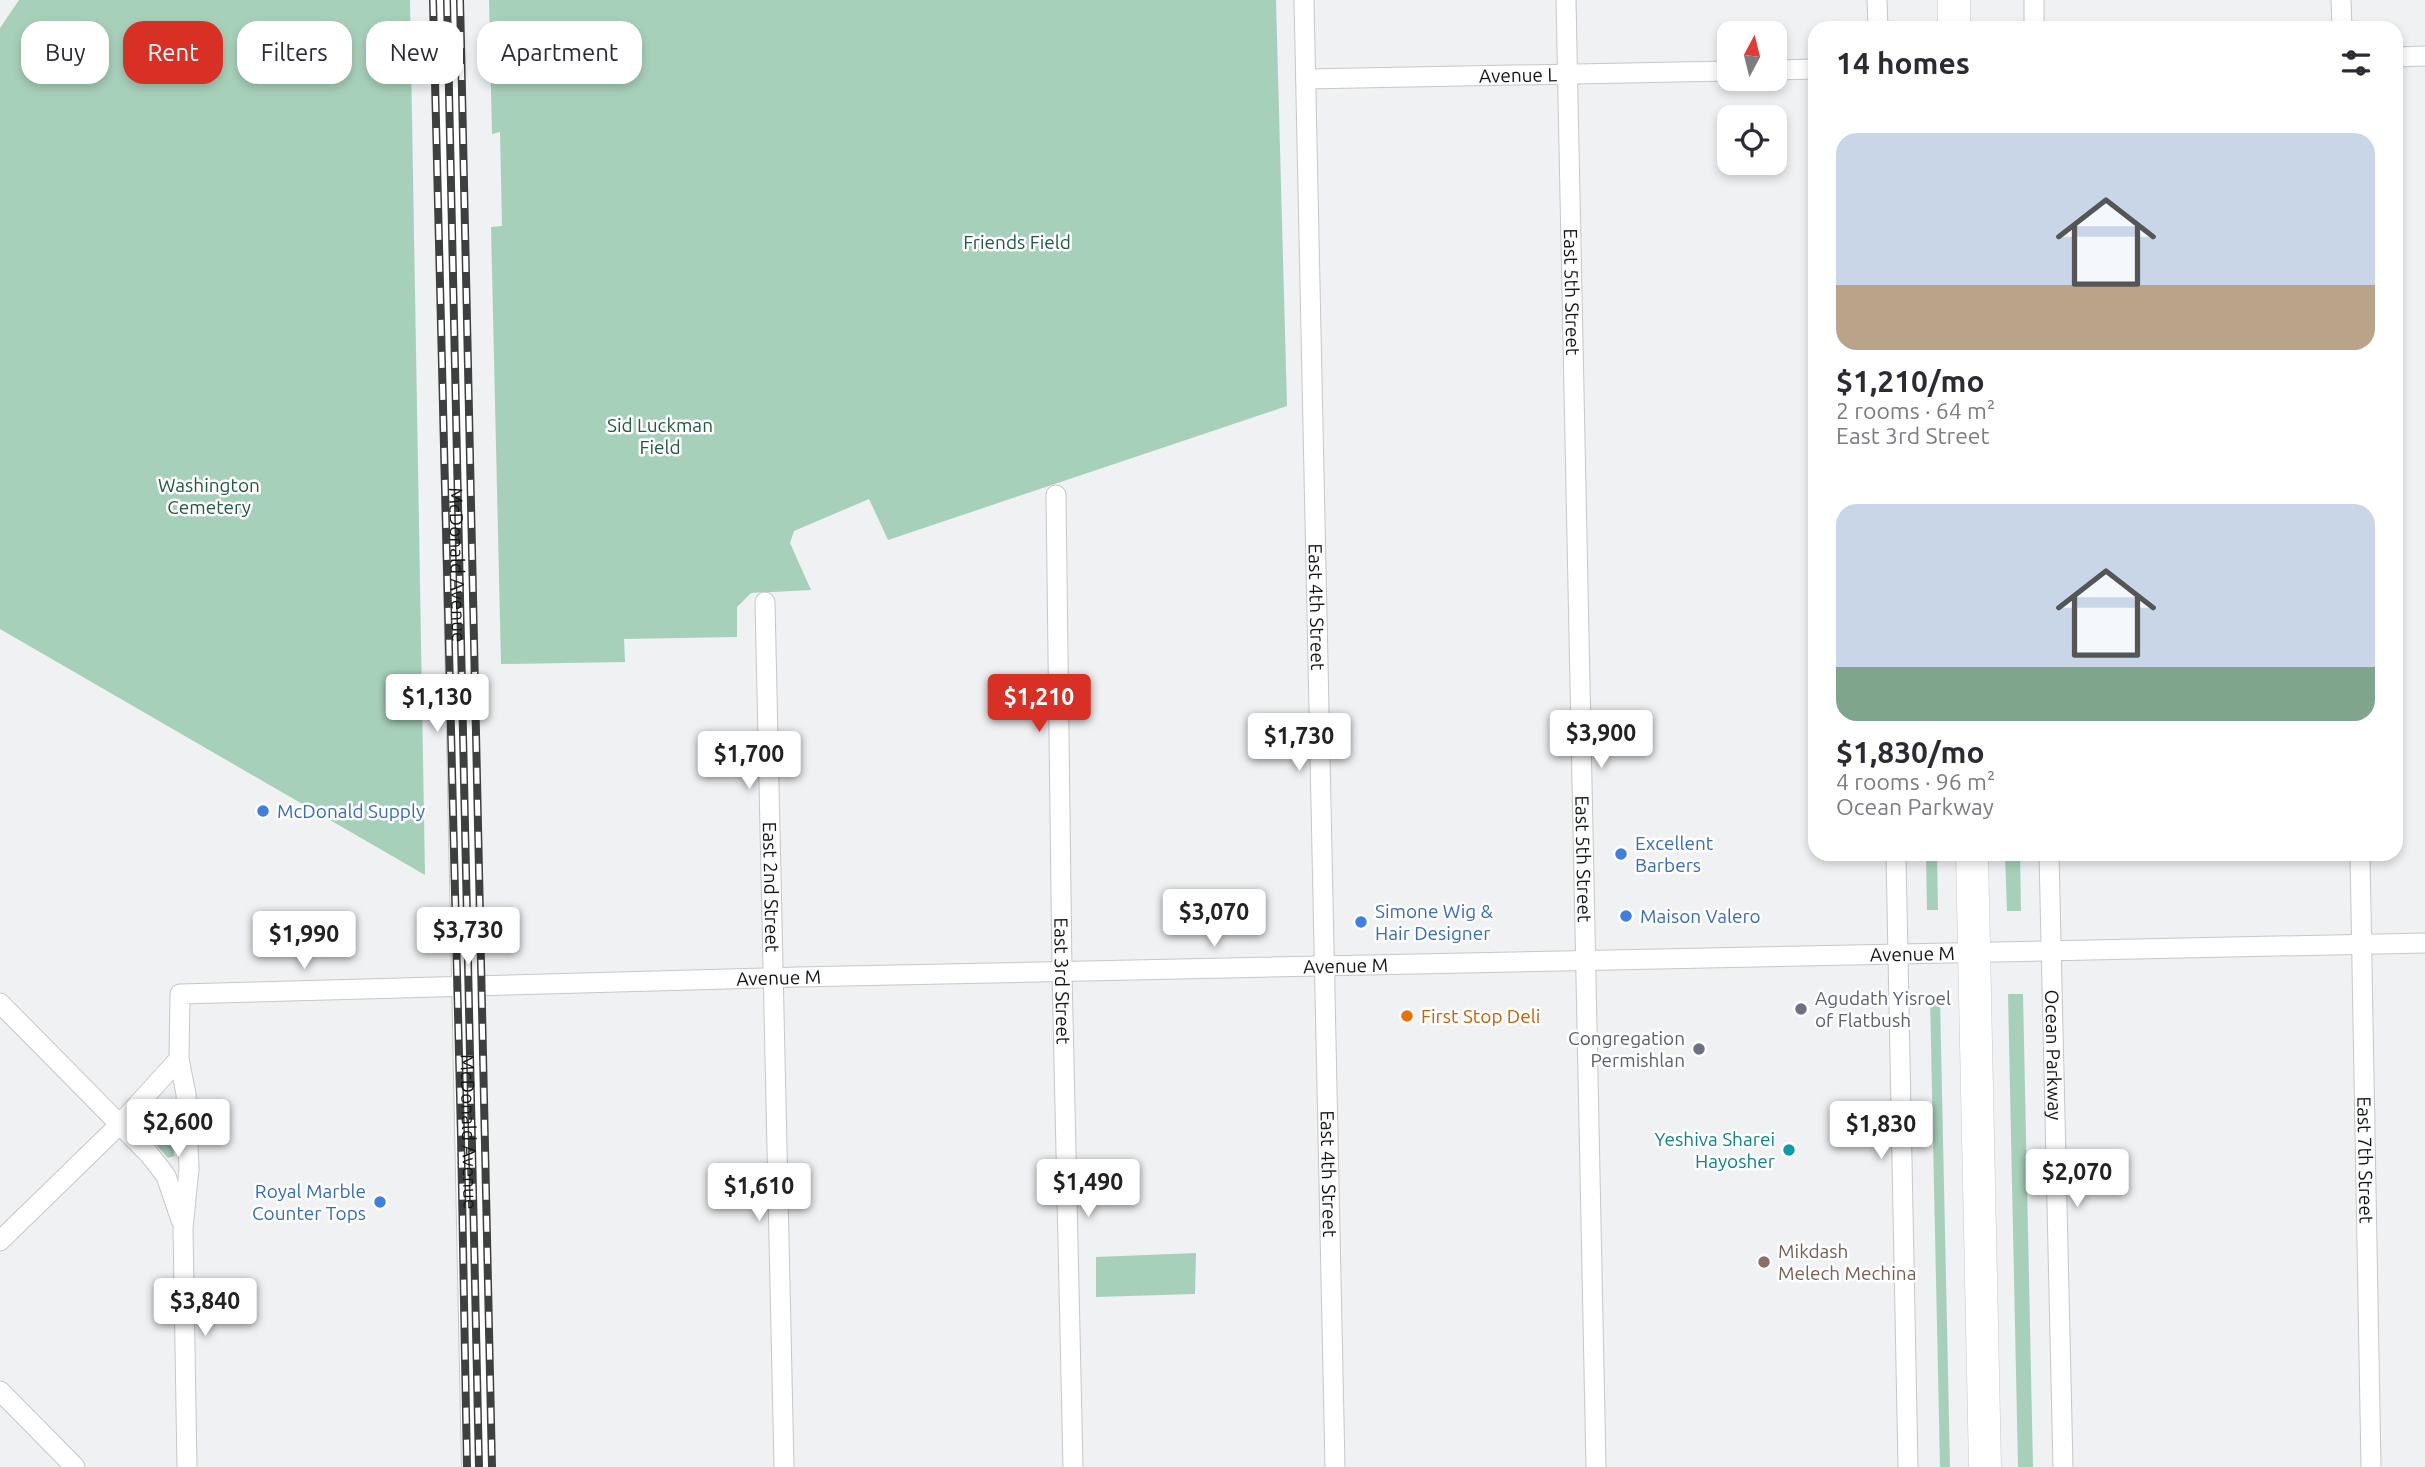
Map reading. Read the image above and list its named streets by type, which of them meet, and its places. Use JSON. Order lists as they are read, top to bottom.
{
  "streets": {
    "main road": ["McDonald Avenue"],
    "street": [
      "Avenue L",
      "East 5th Street",
      "East 4th Street",
      "East 2nd Street",
      "Avenue M",
      "East 3rd Street",
      "Ocean Parkway",
      "East 7th Street"
    ]
  },
  "crossings": [
    ["Avenue L", "East 5th Street"],
    ["Avenue L", "East 4th Street"],
    ["East 5th Street", "Avenue M"],
    ["McDonald Avenue", "Avenue M"],
    ["East 4th Street", "Avenue M"],
    ["East 2nd Street", "Avenue M"],
    ["Avenue M", "East 3rd Street"],
    ["Avenue M", "Ocean Parkway"],
    ["Avenue M", "East 7th Street"]
  ],
  "parks": ["Friends Field", "Sid Luckman Field", "Washington Cemetery"],
  "places": [
    "McDonald Supply",
    "Excellent Barbers",
    "Maison Valero",
    "Simone Wig & Hair Designer",
    "Agudath Yisroel of Flatbush",
    "First Stop Deli",
    "Congregation Permishlan",
    "Yeshiva Sharei Hayosher",
    "Royal Marble Counter Tops",
    "Mikdash Melech Mechina"
  ],
  "north": "top",
  "page": {
    "chip": [
      "Buy",
      "Rent",
      "Filters",
      "New",
      "Apartment"
    ],
    "heading": "14 homes",
    "list": [
      {
        "name": "$1,210/mo",
        "note": "2 rooms · 64 m² · East 3rd Street"
      },
      {
        "name": "$1,830/mo",
        "note": "4 rooms · 96 m² · Ocean Parkway"
      }
    ],
    "price": [
      "$1,130",
      "$1,210",
      "$3,900",
      "$1,730",
      "$1,700",
      "$3,070",
      "$3,730",
      "$1,990",
      "$2,600",
      "$1,830",
      "$2,070",
      "$1,490",
      "$1,610",
      "$3,840"
    ]
  }
}
